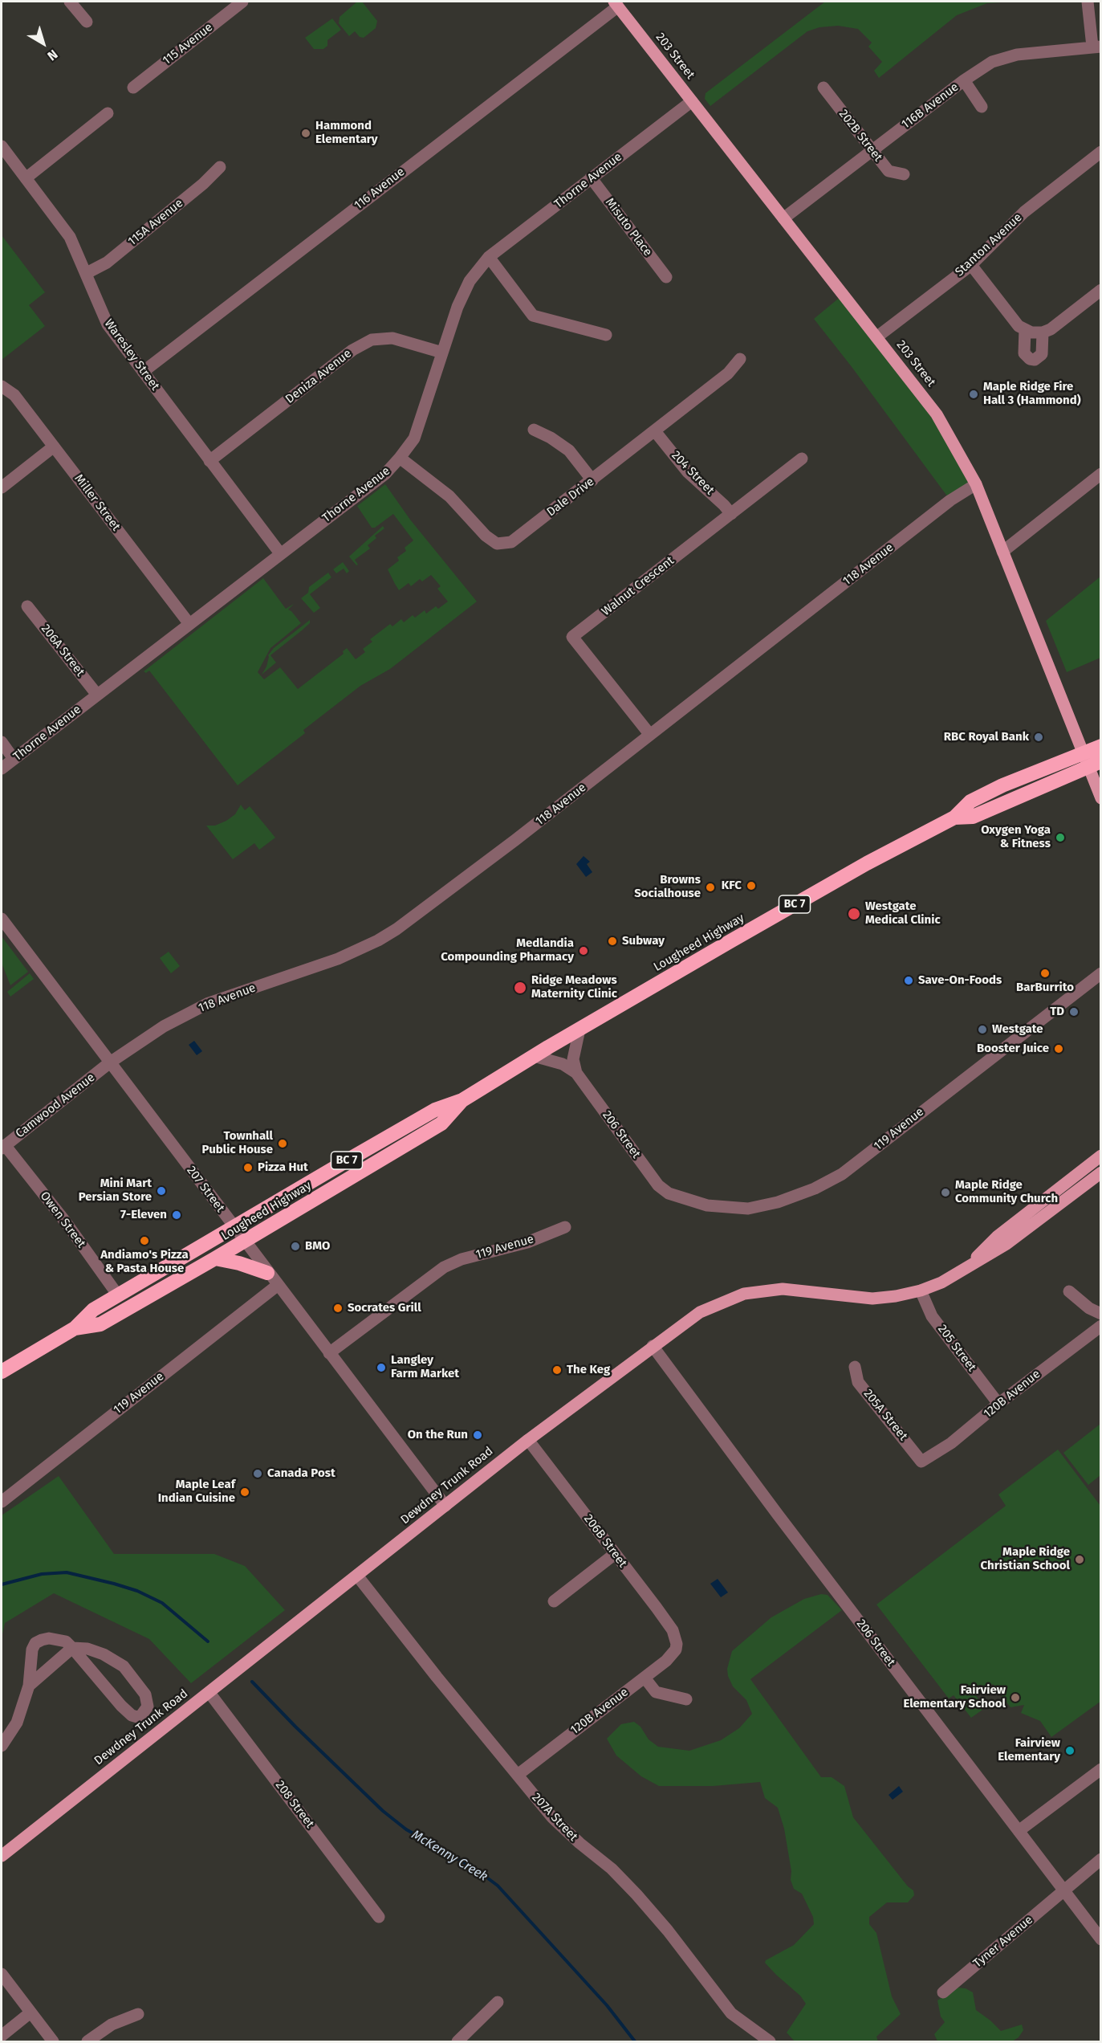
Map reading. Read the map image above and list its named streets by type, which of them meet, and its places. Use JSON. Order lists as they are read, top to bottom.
{
  "streets": {
    "highway": ["BC 7", "Lougheed Highway"],
    "main road": ["203 Street", "Dewdney Trunk Road"],
    "street": [
      "115 Avenue",
      "116B Avenue",
      "202B Street",
      "Thorne Avenue",
      "116 Avenue",
      "115A Avenue",
      "Misuto Place",
      "Stanton Avenue",
      "Waresley Street",
      "Deniza Avenue",
      "204 Street",
      "Dale Drive",
      "Miller Street",
      "118 Avenue",
      "Walnut Crescent",
      "206A Street",
      "Camwood Avenue",
      "119 Avenue",
      "206 Street",
      "207 Street",
      "Owen Street",
      "205 Street",
      "120B Avenue",
      "205A Street",
      "206B Street",
      "208 Street",
      "207A Street",
      "Tyner Avenue"
    ]
  },
  "crossings": [
    ["203 Street", "116B Avenue"],
    ["203 Street", "Thorne Avenue"],
    ["203 Street", "116 Avenue"],
    ["203 Street", "Stanton Avenue"],
    ["203 Street", "118 Avenue"],
    ["203 Street", "Lougheed Highway"],
    ["116B Avenue", "202B Street"],
    ["Thorne Avenue", "Misuto Place"],
    ["Thorne Avenue", "Waresley Street"],
    ["Thorne Avenue", "Deniza Avenue"],
    ["Thorne Avenue", "Dale Drive"],
    ["Thorne Avenue", "Miller Street"],
    ["Thorne Avenue", "206A Street"],
    ["116 Avenue", "Waresley Street"],
    ["115A Avenue", "Waresley Street"],
    ["Waresley Street", "Deniza Avenue"],
    ["204 Street", "Dale Drive"],
    ["204 Street", "Walnut Crescent"],
    ["118 Avenue", "Walnut Crescent"],
    ["118 Avenue", "Camwood Avenue"],
    ["118 Avenue", "207 Street"],
    ["Lougheed Highway", "206 Street"],
    ["Lougheed Highway", "207 Street"],
    ["Lougheed Highway", "Owen Street"],
    ["Camwood Avenue", "207 Street"],
    ["Camwood Avenue", "Owen Street"],
    ["119 Avenue", "206 Street"],
    ["119 Avenue", "207 Street"],
    ["206 Street", "Dewdney Trunk Road"],
    ["206 Street", "Tyner Avenue"],
    ["207 Street", "Dewdney Trunk Road"],
    ["205 Street", "120B Avenue"],
    ["205 Street", "Dewdney Trunk Road"],
    ["120B Avenue", "205A Street"],
    ["120B Avenue", "206B Street"],
    ["120B Avenue", "207A Street"],
    ["Dewdney Trunk Road", "206B Street"],
    ["Dewdney Trunk Road", "208 Street"],
    ["Dewdney Trunk Road", "207A Street"]
  ],
  "water": ["McKenny Creek"],
  "places": [
    "Hammond Elementary",
    "Maple Ridge Fire Hall 3 (Hammond)",
    "RBC Royal Bank",
    "Oxygen Yoga & Fitness",
    "KFC",
    "Browns Socialhouse",
    "Westgate Medical Clinic",
    "Subway",
    "Medlandia Compounding Pharmacy",
    "BarBurrito",
    "Save-On-Foods",
    "Ridge Meadows Maternity Clinic",
    "TD",
    "Westgate",
    "Booster Juice",
    "Townhall Public House",
    "Pizza Hut",
    "Mini Mart Persian Store",
    "Maple Ridge Community Church",
    "7-Eleven",
    "Andiamo's Pizza & Pasta House",
    "BMO",
    "Socrates Grill",
    "Langley Farm Market",
    "The Keg",
    "On the Run",
    "Canada Post",
    "Maple Leaf Indian Cuisine",
    "Maple Ridge Christian School",
    "Fairview Elementary School",
    "Fairview Elementary"
  ],
  "north": "bottom right"
}
